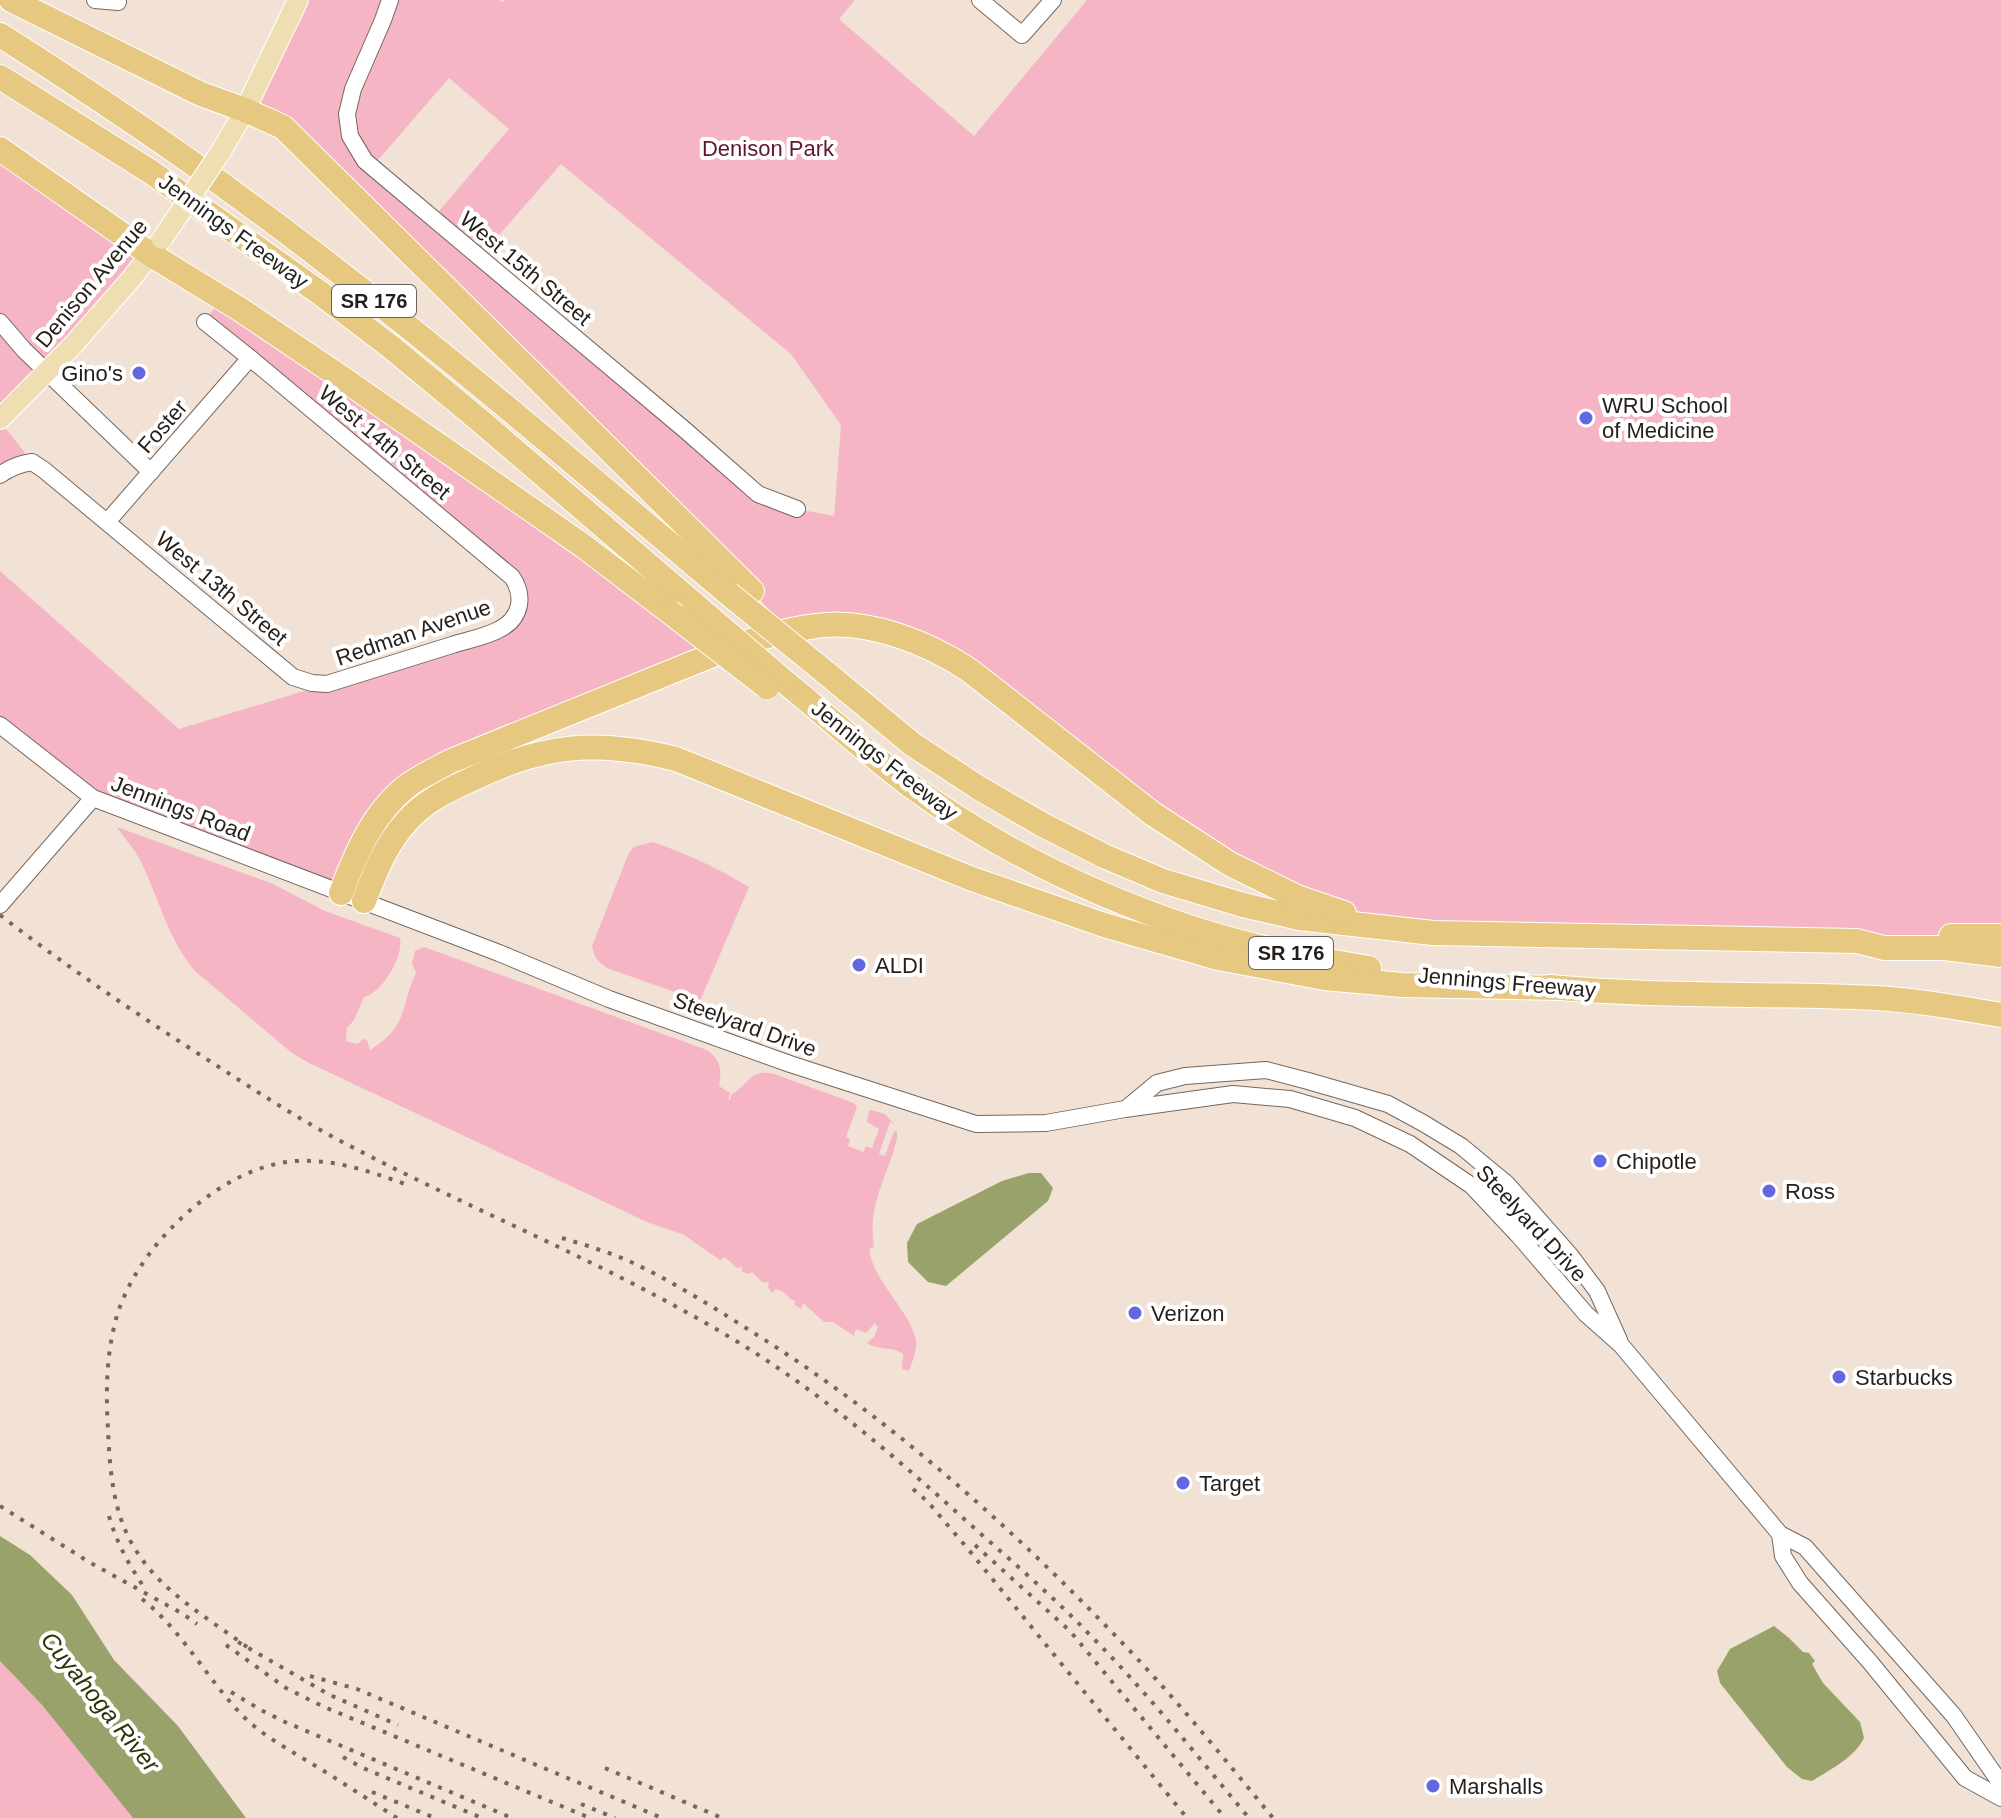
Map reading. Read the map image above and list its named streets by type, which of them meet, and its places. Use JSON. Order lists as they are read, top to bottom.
{
  "streets": {
    "highway": ["Jennings Freeway", "SR 176"],
    "main road": ["Denison Avenue"],
    "street": [
      "West 15th Street",
      "Foster",
      "West 14th Street",
      "West 13th Street",
      "Redman Avenue",
      "Jennings Road",
      "Steelyard Drive"
    ]
  },
  "crossings": [
    ["Foster", "West 14th Street"],
    ["Foster", "West 13th Street"],
    ["West 14th Street", "Redman Avenue"],
    ["West 13th Street", "Redman Avenue"],
    ["Jennings Road", "Steelyard Drive"]
  ],
  "water": ["Cuyahoga River"],
  "parks": ["Denison Park"],
  "places": [
    "Gino's",
    "WRU School of Medicine",
    "ALDI",
    "Chipotle",
    "Ross",
    "Verizon",
    "Starbucks",
    "Target",
    "Marshalls"
  ]
}
